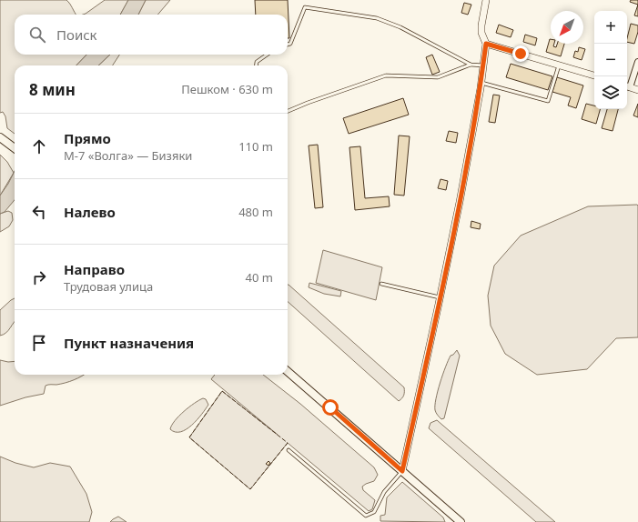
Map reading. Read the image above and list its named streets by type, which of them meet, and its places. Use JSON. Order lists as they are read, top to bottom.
{
  "north": "bottom left",
  "page": {
    "map_buttons": ["+", "−"],
    "search": "Поиск",
    "heading": ["8 мин", "Пешком · 630 m"],
    "list": [
      ["Прямо", "М-7 «Волга» — Бизяки", "110 m"],
      ["Налево", "480 m"],
      ["Направо", "Трудовая улица", "40 m"],
      "Пункт назначения"
    ]
  }
}
